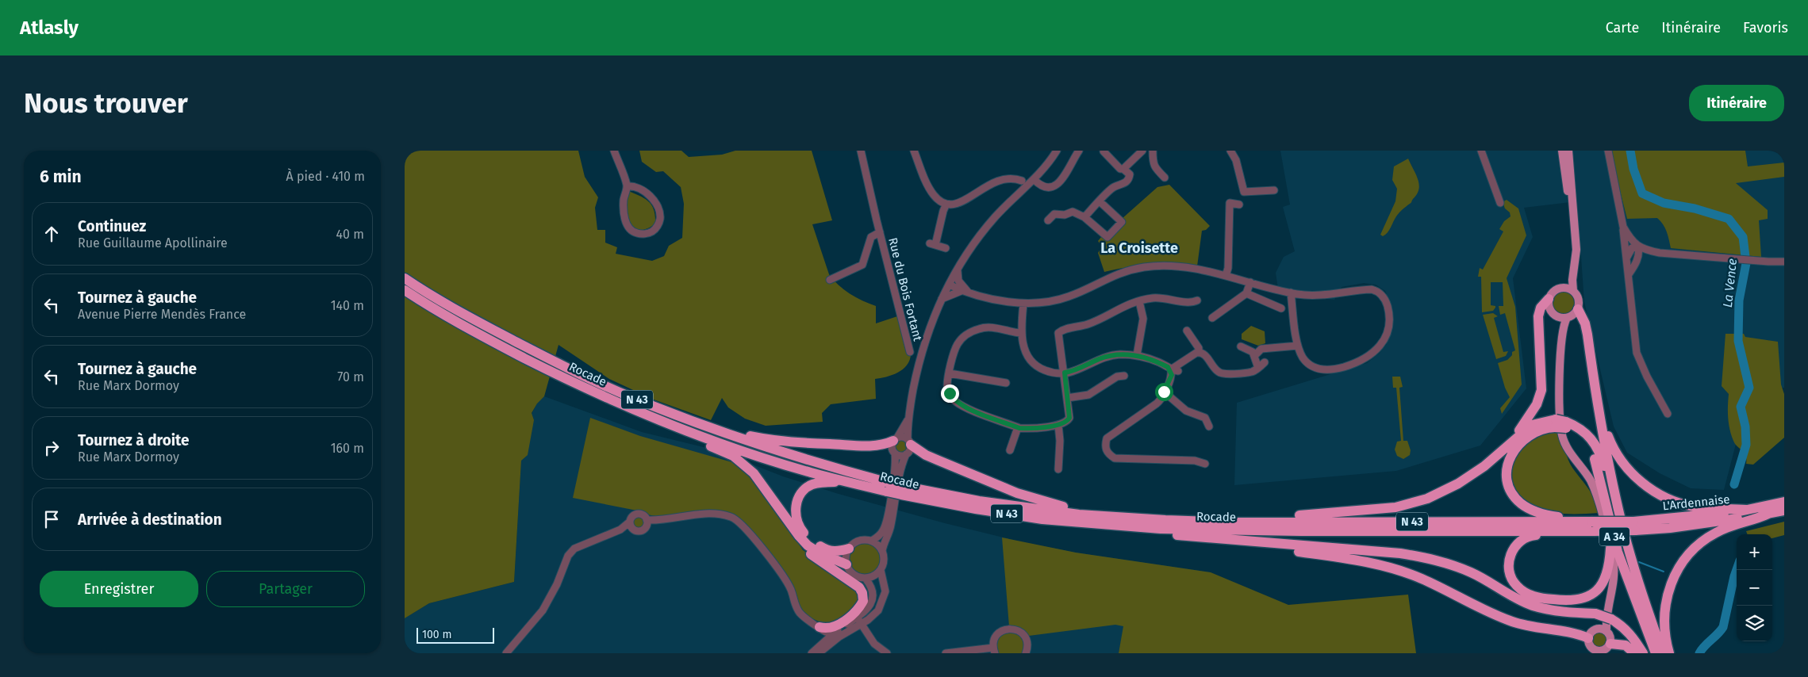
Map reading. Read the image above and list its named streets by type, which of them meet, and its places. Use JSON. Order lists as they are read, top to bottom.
{
  "streets": {
    "highway": [
      "Rocade",
      "N 43",
      "L'Ardennaise",
      "A 34"
    ],
    "street": ["Rue du Bois Fortant"]
  },
  "crossings": [
    ["Rocade", "N 43"],
    ["Rocade", "L'Ardennaise"],
    ["N 43", "L'Ardennaise"]
  ],
  "districts": ["La Croisette"],
  "water": ["La Vence"],
  "scale_bar": "100 m",
  "page": {
    "header": "Atlasly",
    "nav": ["Carte", "Itinéraire", "Favoris"],
    "buttons": [
      "Itinéraire",
      ["Enregistrer", "Partager"]
    ],
    "title": "Nous trouver",
    "heading": ["6 min", "À pied · 410 m"],
    "list": [
      ["Continuez", "Rue Guillaume Apollinaire", "40 m"],
      ["Tournez à gauche", "Avenue Pierre Mendès France", "140 m"],
      ["Tournez à gauche", "Rue Marx Dormoy", "70 m"],
      ["Tournez à droite", "Rue Marx Dormoy", "160 m"],
      "Arrivée à destination"
    ],
    "map_buttons": ["+", "−"],
    "scale": "100 m"
  }
}
